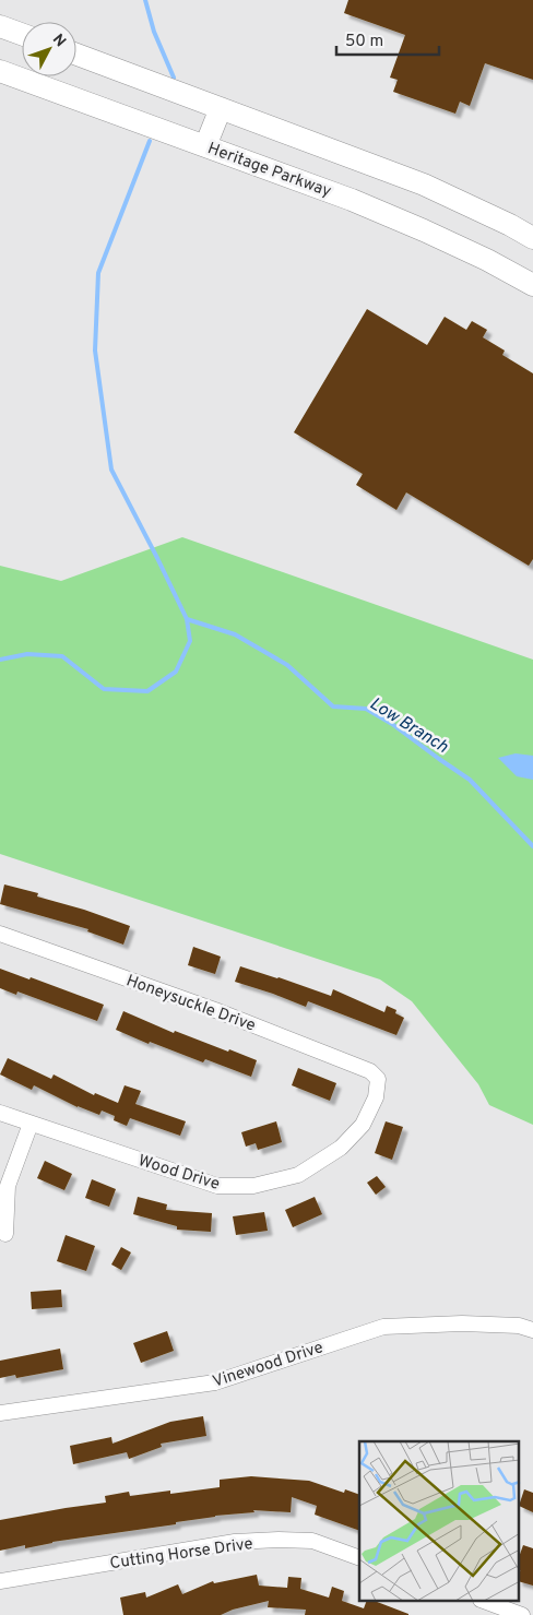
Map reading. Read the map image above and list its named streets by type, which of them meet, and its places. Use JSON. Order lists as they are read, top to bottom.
{
  "streets": {
    "main road": ["Heritage Parkway"],
    "street": [
      "Honeysuckle Drive",
      "Wood Drive",
      "Vinewood Drive",
      "Cutting Horse Drive"
    ]
  },
  "crossings": [
    ["Honeysuckle Drive", "Wood Drive"]
  ],
  "water": ["Low Branch"],
  "scale_bar": "50 m",
  "north": "top right"
}
